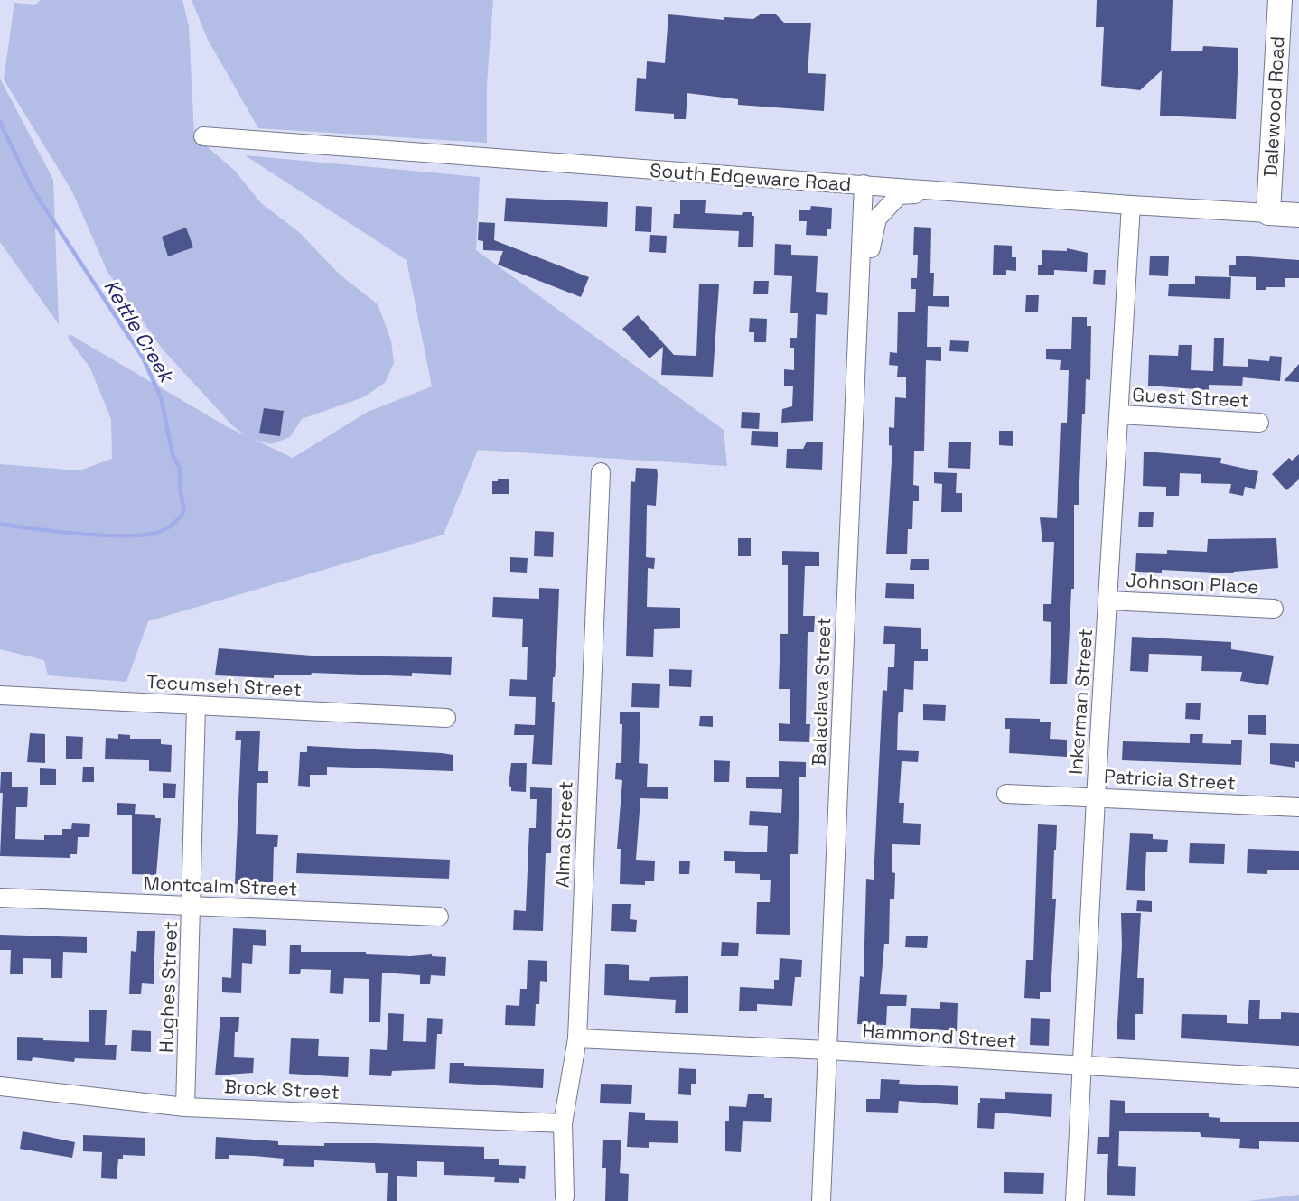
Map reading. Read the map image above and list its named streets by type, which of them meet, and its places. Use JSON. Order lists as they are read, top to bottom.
{
  "streets": {
    "main road": ["Dalewood Road", "South Edgeware Road"],
    "street": [
      "Guest Street",
      "Johnson Place",
      "Tecumseh Street",
      "Balaclava Street",
      "Inkerman Street",
      "Patricia Street",
      "Alma Street",
      "Montcalm Street",
      "Hughes Street",
      "Hammond Street",
      "Brock Street"
    ]
  },
  "crossings": [
    ["Dalewood Road", "South Edgeware Road"],
    ["South Edgeware Road", "Balaclava Street"],
    ["South Edgeware Road", "Inkerman Street"],
    ["Guest Street", "Inkerman Street"],
    ["Johnson Place", "Inkerman Street"],
    ["Tecumseh Street", "Hughes Street"],
    ["Balaclava Street", "Hammond Street"],
    ["Inkerman Street", "Patricia Street"],
    ["Inkerman Street", "Hammond Street"],
    ["Alma Street", "Hammond Street"],
    ["Alma Street", "Brock Street"],
    ["Montcalm Street", "Hughes Street"],
    ["Hughes Street", "Brock Street"]
  ],
  "water": ["Kettle Creek"]
}
